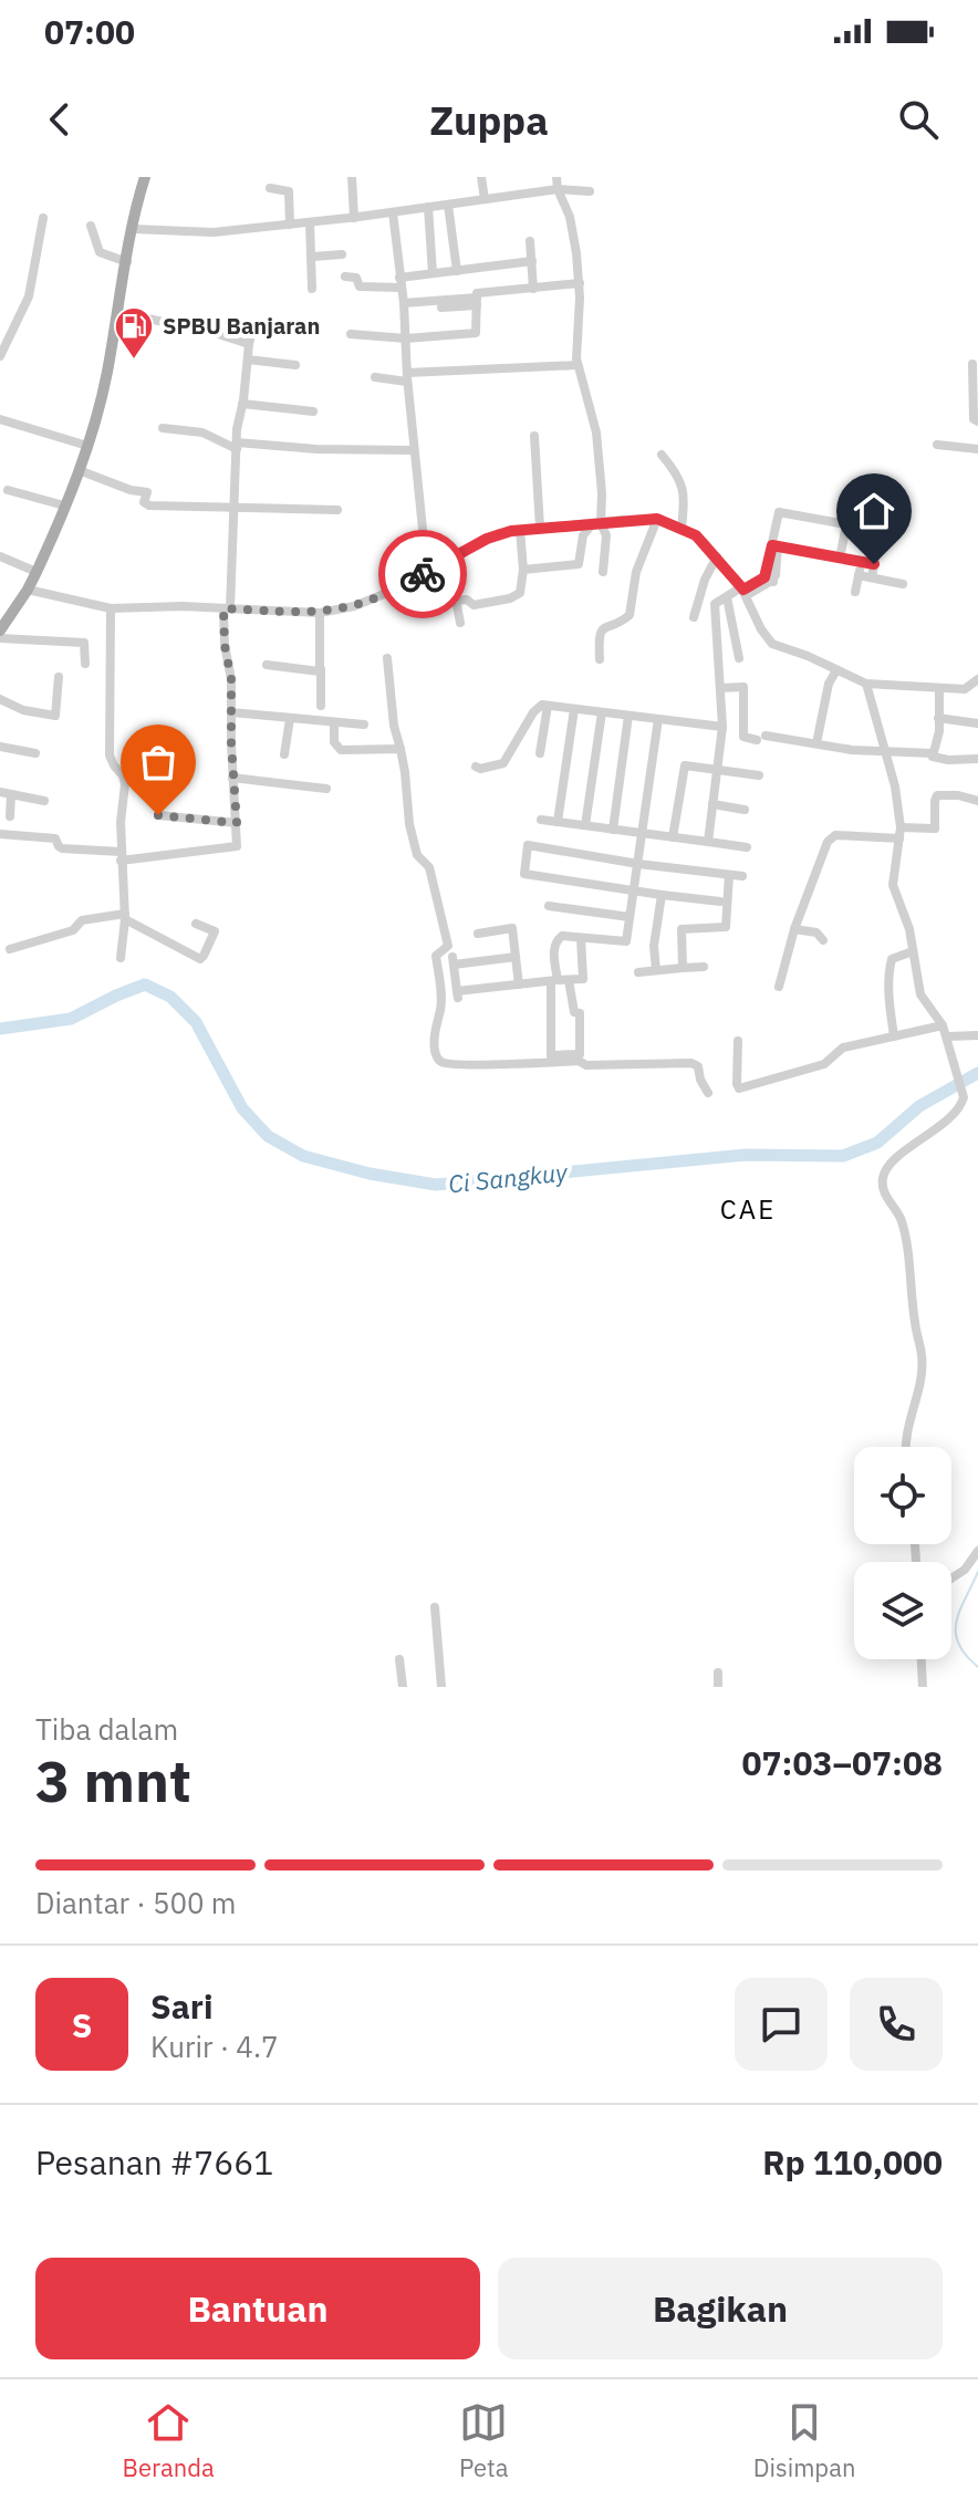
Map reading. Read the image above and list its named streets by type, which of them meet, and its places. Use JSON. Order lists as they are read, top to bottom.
{
  "districts": ["CAE"],
  "water": ["Ci Sangkuy"],
  "places": {
    "fuel station": ["SPBU Banjaran"]
  },
  "page": {
    "status": "07:00",
    "header": "Zuppa",
    "heading": ["3 mnt", "Tiba dalam", "07:03–07:08"],
    "panel": [
      "Sari",
      "Kurir · 4.7",
      "Pesanan #7661",
      "Rp 110,000"
    ],
    "bar": "Diantar · 500 m",
    "round": "S",
    "buttons": ["Bantuan", "Bagikan"],
    "tabs": ["Beranda", "Peta", "Disimpan"]
  }
}
